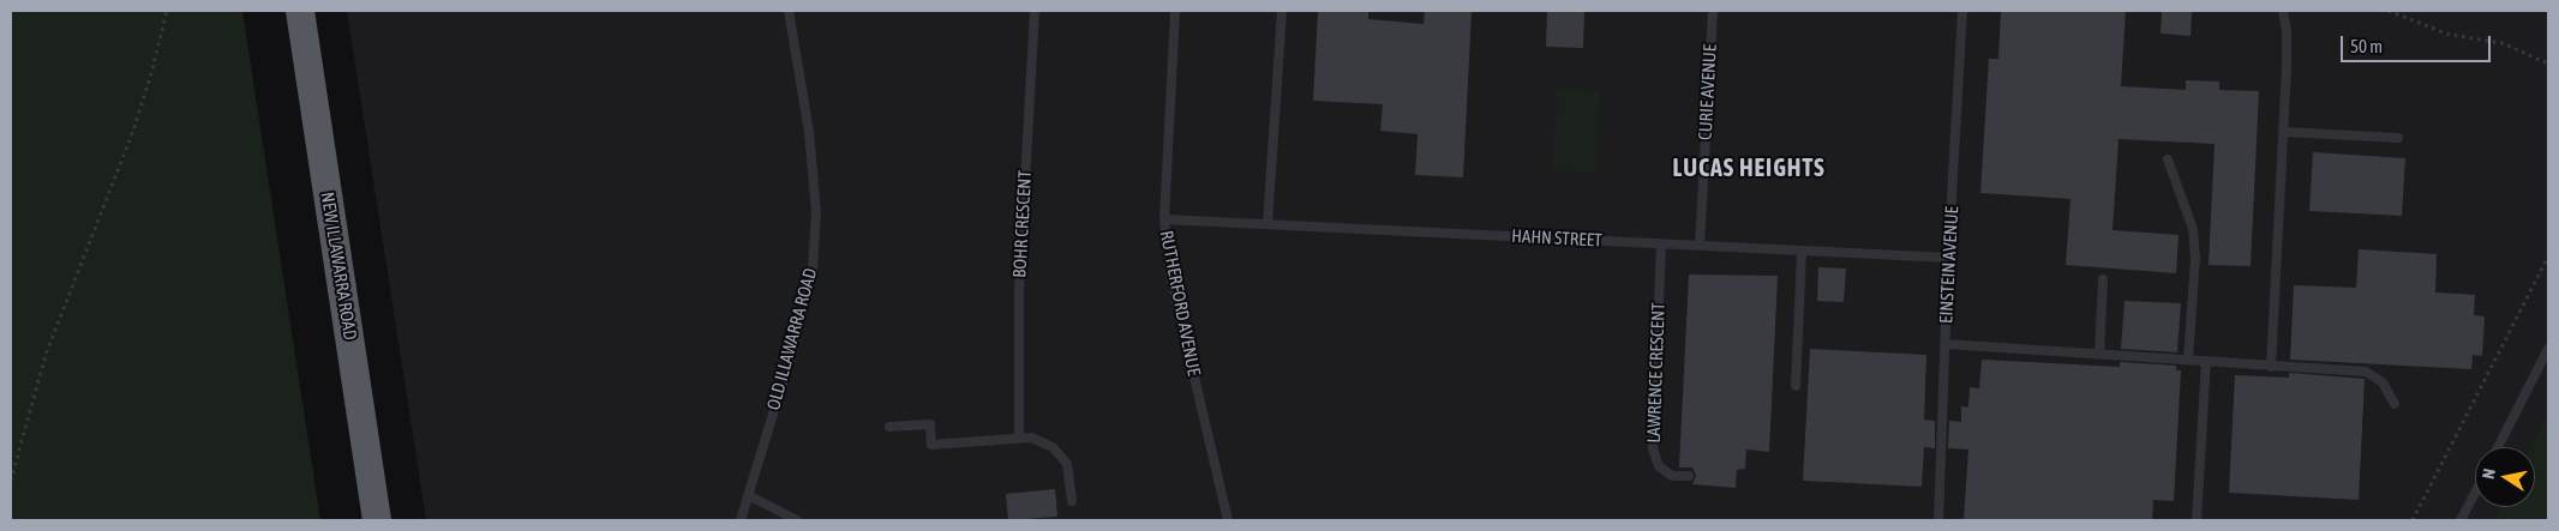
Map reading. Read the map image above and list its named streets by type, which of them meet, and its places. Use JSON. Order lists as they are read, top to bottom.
{
  "streets": {
    "highway": ["NEW ILLAWARRA ROAD"],
    "lane": [
      "CURIE AVENUE",
      "BOHR CRESCENT",
      "HAHN STREET",
      "EINSTEIN AVENUE",
      "RUTHERFORD AVENUE",
      "OLD ILLAWARRA ROAD",
      "LAWRENCE CRESCENT"
    ]
  },
  "crossings": [
    ["CURIE AVENUE", "HAHN STREET"],
    ["HAHN STREET", "EINSTEIN AVENUE"],
    ["HAHN STREET", "RUTHERFORD AVENUE"],
    ["HAHN STREET", "LAWRENCE CRESCENT"]
  ],
  "districts": ["LUCAS HEIGHTS"],
  "scale_bar": "50 m",
  "north": "left"
}
